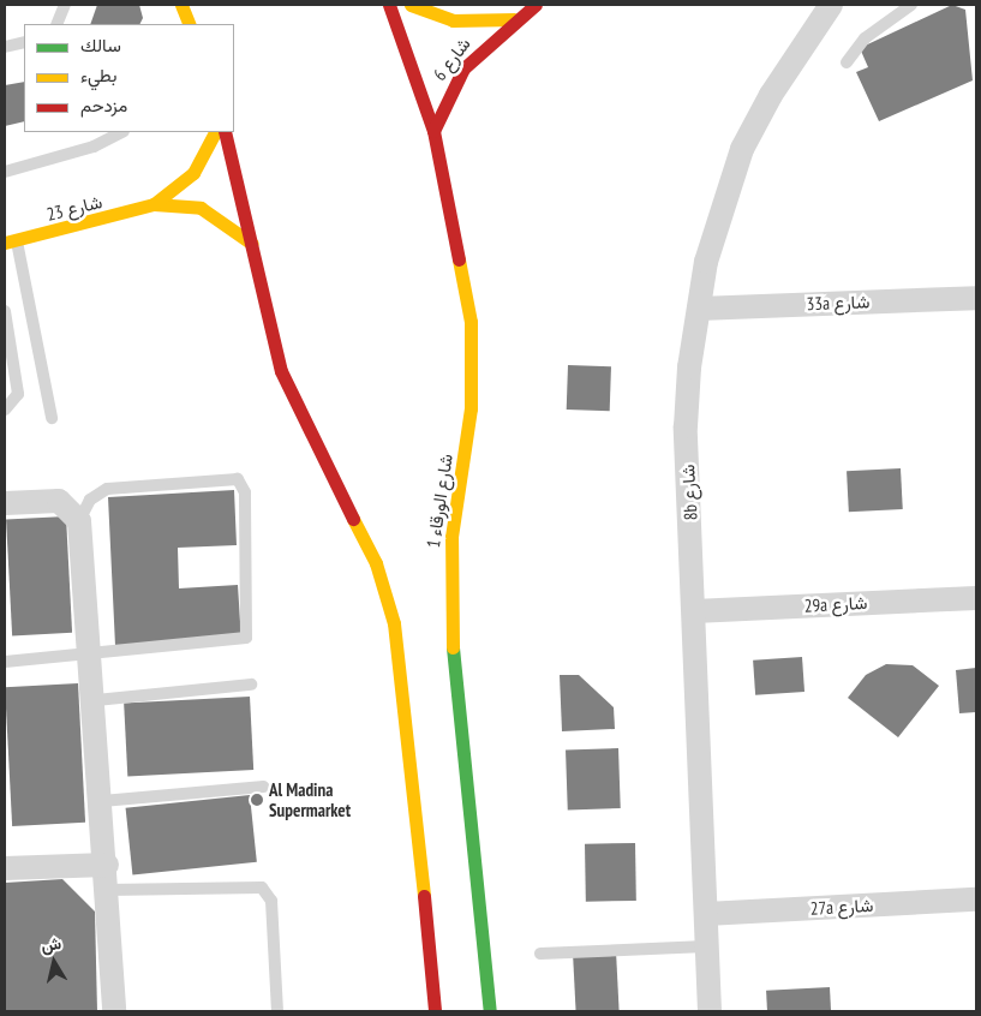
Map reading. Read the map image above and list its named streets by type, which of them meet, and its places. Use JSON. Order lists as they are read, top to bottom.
{
  "streets": {
    "main road": ["شارع 6", "شارع 23", "شارع الورقاء 1"],
    "street": [
      "33a شارع",
      "8b شارع",
      "29a شارع",
      "27a شارع"
    ]
  },
  "crossings": [
    ["شارع 6", "شارع الورقاء 1"],
    ["33a شارع", "8b شارع"],
    ["8b شارع", "29a شارع"],
    ["8b شارع", "27a شارع"]
  ],
  "places": ["Al Madina Supermarket"],
  "legend": ["سالك", "بطيء", "مزدحم"],
  "north": "top"
}
